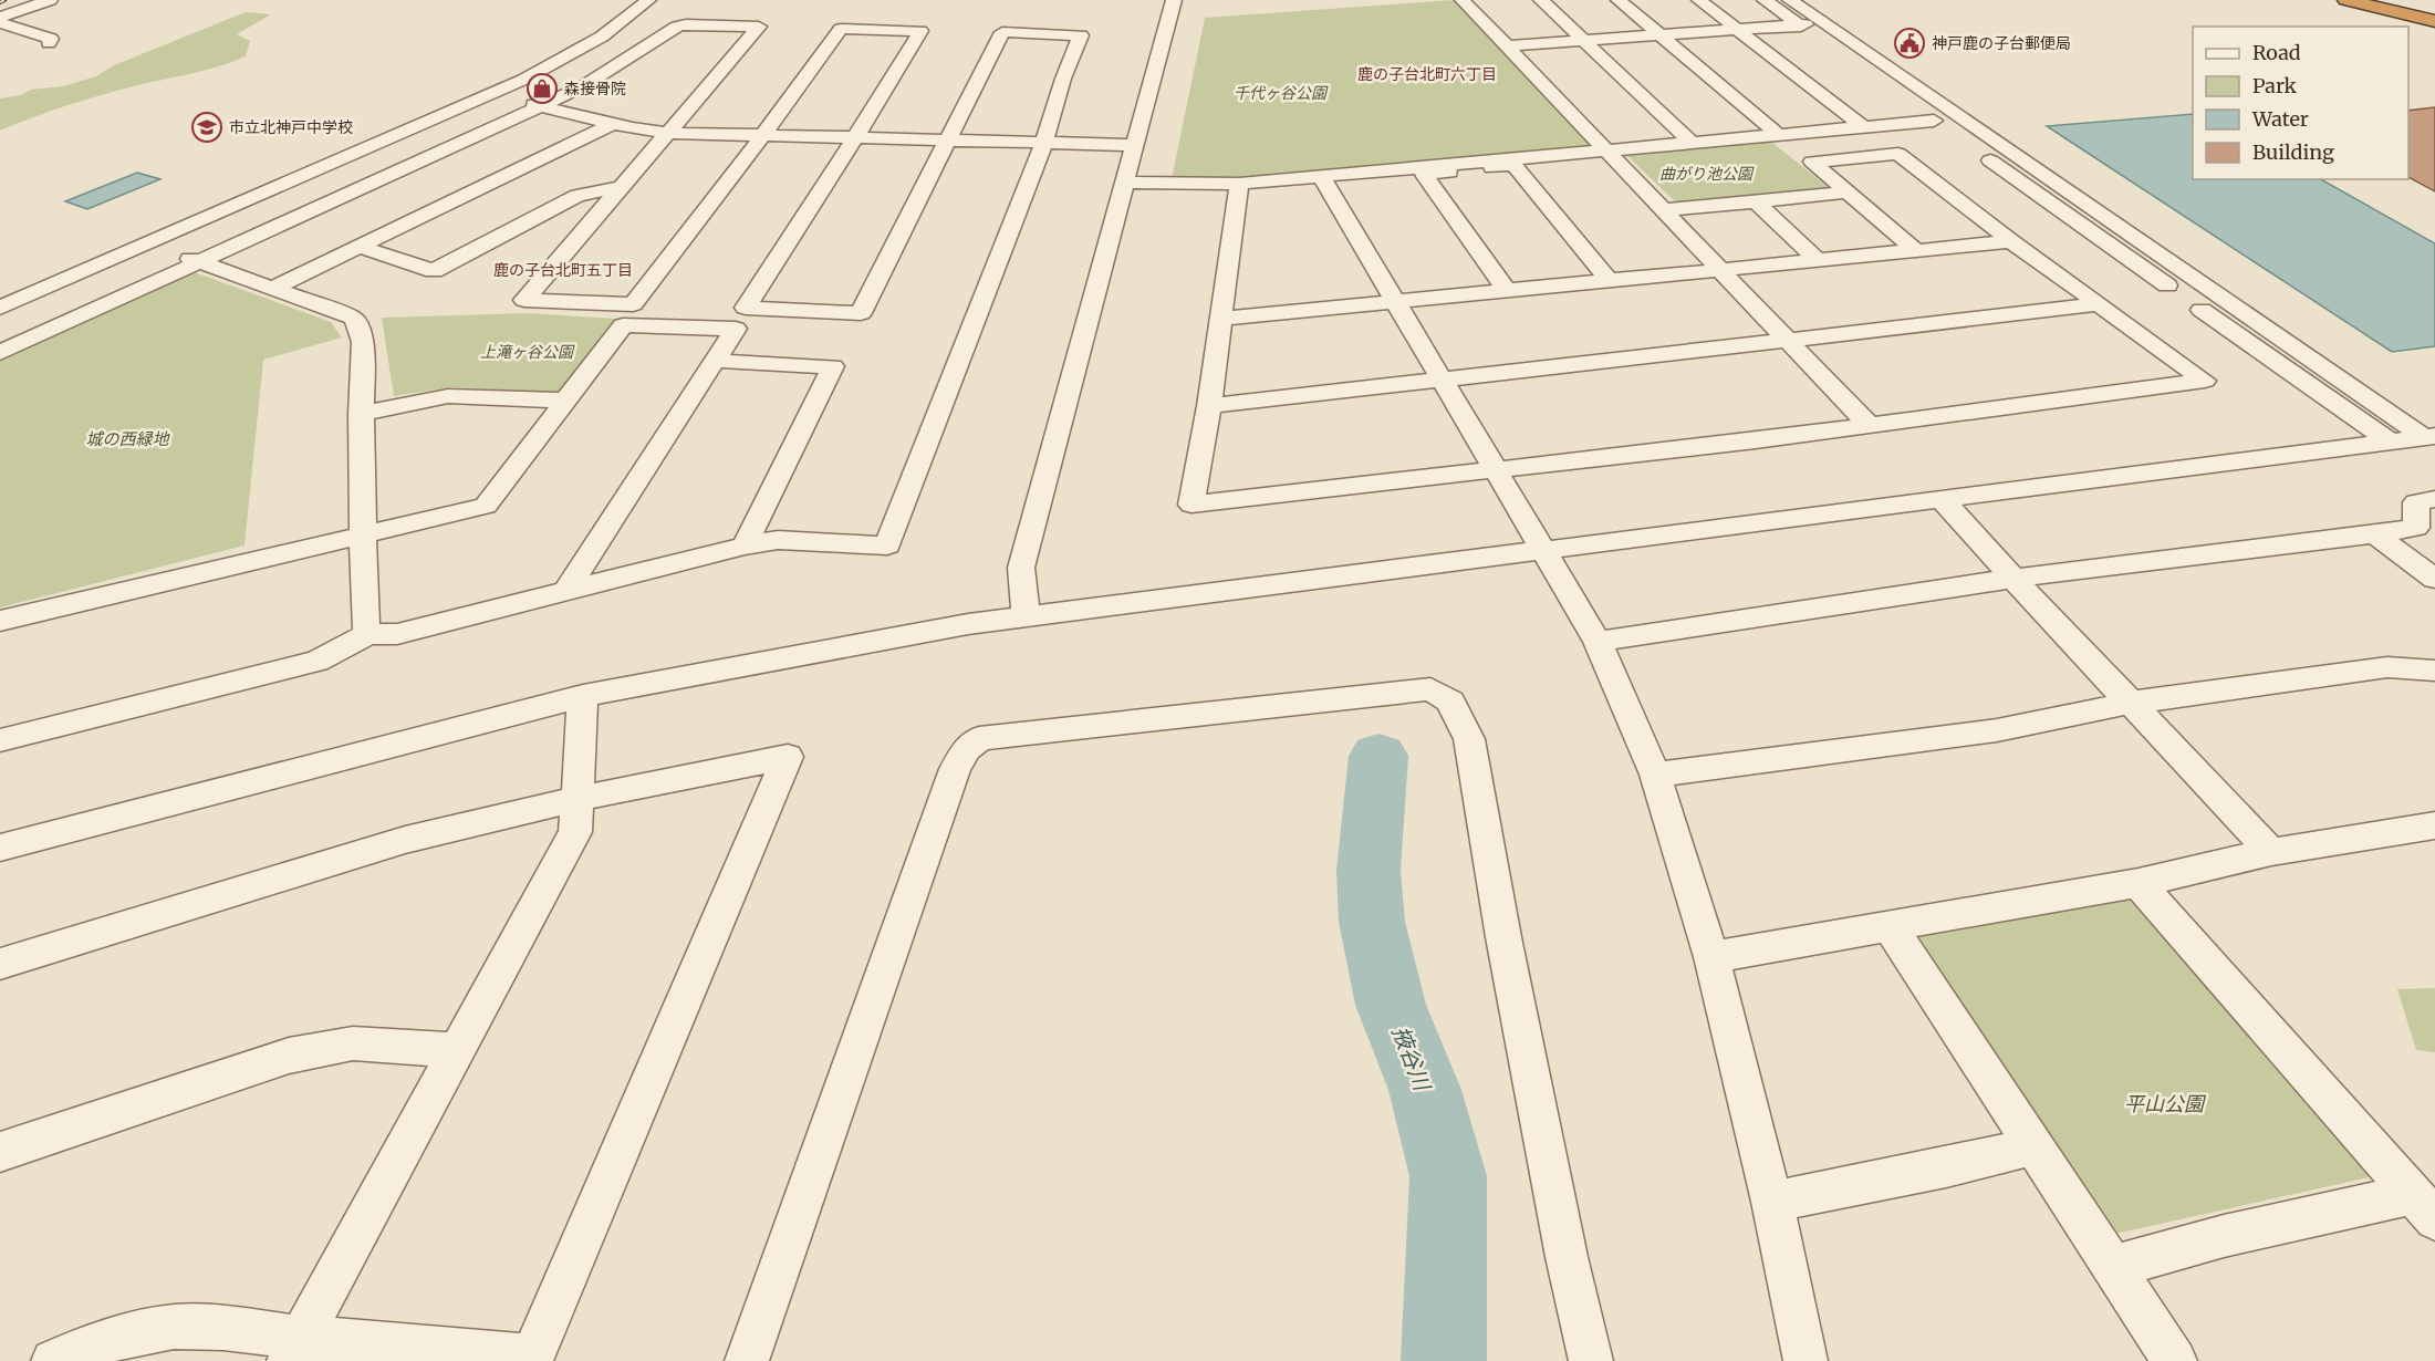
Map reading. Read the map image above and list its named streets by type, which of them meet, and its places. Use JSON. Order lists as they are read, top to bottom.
{
  "districts": ["鹿の子台北町六丁目", "鹿の子台北町五丁目"],
  "water": ["掖谷川"],
  "parks": [
    "千代ヶ谷公園",
    "曲がり池公園",
    "上滝ヶ谷公園",
    "城の西緑地",
    "平山公園"
  ],
  "places": {
    "public building": ["神戸鹿の子台郵便局"],
    "shop": ["森接骨院"],
    "school or university": ["市立北神戸中学校"]
  },
  "legend": [
    "Road",
    "Park",
    "Water",
    "Building"
  ]
}
